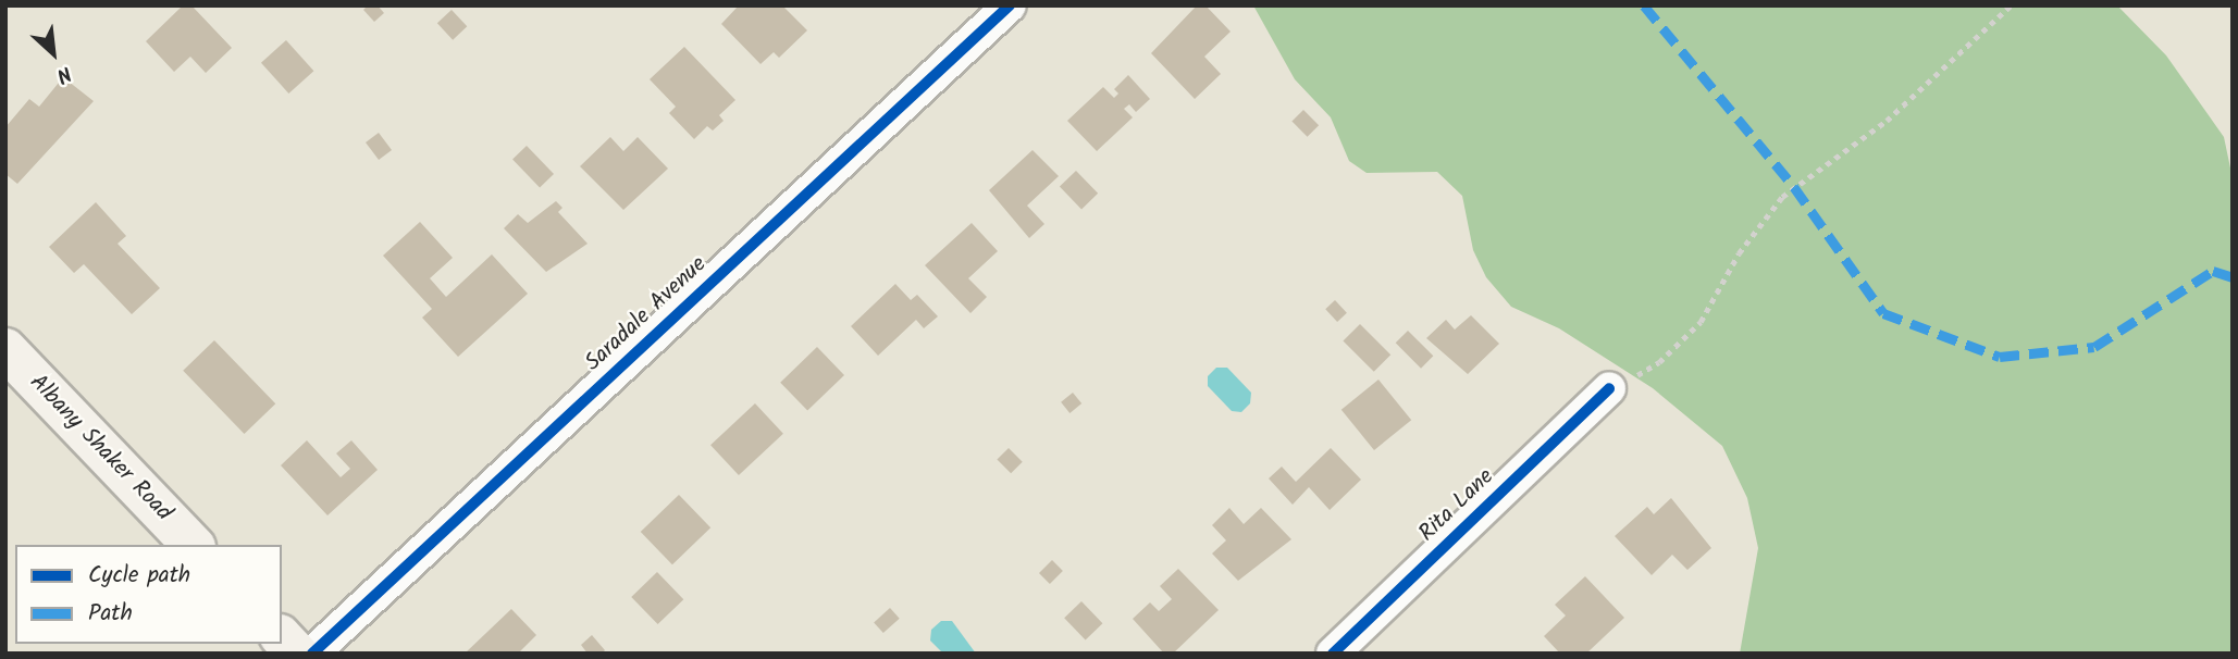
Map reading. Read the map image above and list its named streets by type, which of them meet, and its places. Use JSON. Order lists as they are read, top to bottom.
{
  "streets": {
    "main road": ["Albany Shaker Road"],
    "street": ["Saradale Avenue", "Rita Lane"]
  },
  "legend": ["Cycle path", "Path"],
  "north": "bottom right"
}
